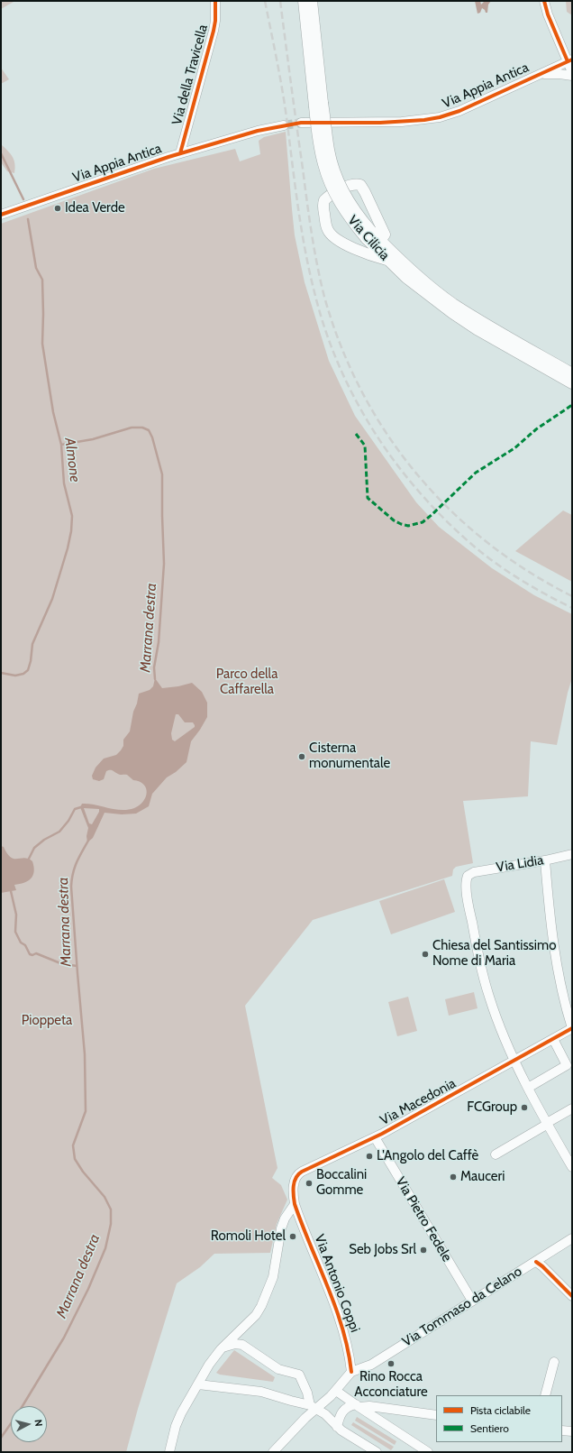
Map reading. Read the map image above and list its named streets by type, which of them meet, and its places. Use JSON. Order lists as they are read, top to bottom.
{
  "streets": {
    "main road": ["Via Cilicia"],
    "street": [
      "Via della Travicella",
      "Via Appia Antica",
      "Via Lidia",
      "Via Macedonia",
      "Via Pietro Fedele",
      "Via Antonio Coppi",
      "Via Tommaso da Celano"
    ]
  },
  "crossings": [
    ["Via della Travicella", "Via Appia Antica"],
    ["Via Lidia", "Via Macedonia"],
    ["Via Macedonia", "Via Pietro Fedele"],
    ["Via Macedonia", "Via Antonio Coppi"],
    ["Via Pietro Fedele", "Via Tommaso da Celano"],
    ["Via Antonio Coppi", "Via Tommaso da Celano"]
  ],
  "water": ["Almone", "Marrana destra"],
  "parks": ["Parco della Caffarella", "Pioppeta"],
  "places": [
    "Idea Verde",
    "Cisterna monumentale",
    "Chiesa del Santissimo Nome di Maria",
    "FCGroup",
    "L'Angolo del Caffè",
    "Mauceri",
    "Boccalini Gomme",
    "Romoli Hotel",
    "Seb Jobs Srl",
    "Rino Rocca Acconciature"
  ],
  "legend": ["Pista ciclabile", "Sentiero"],
  "north": "right"
}
